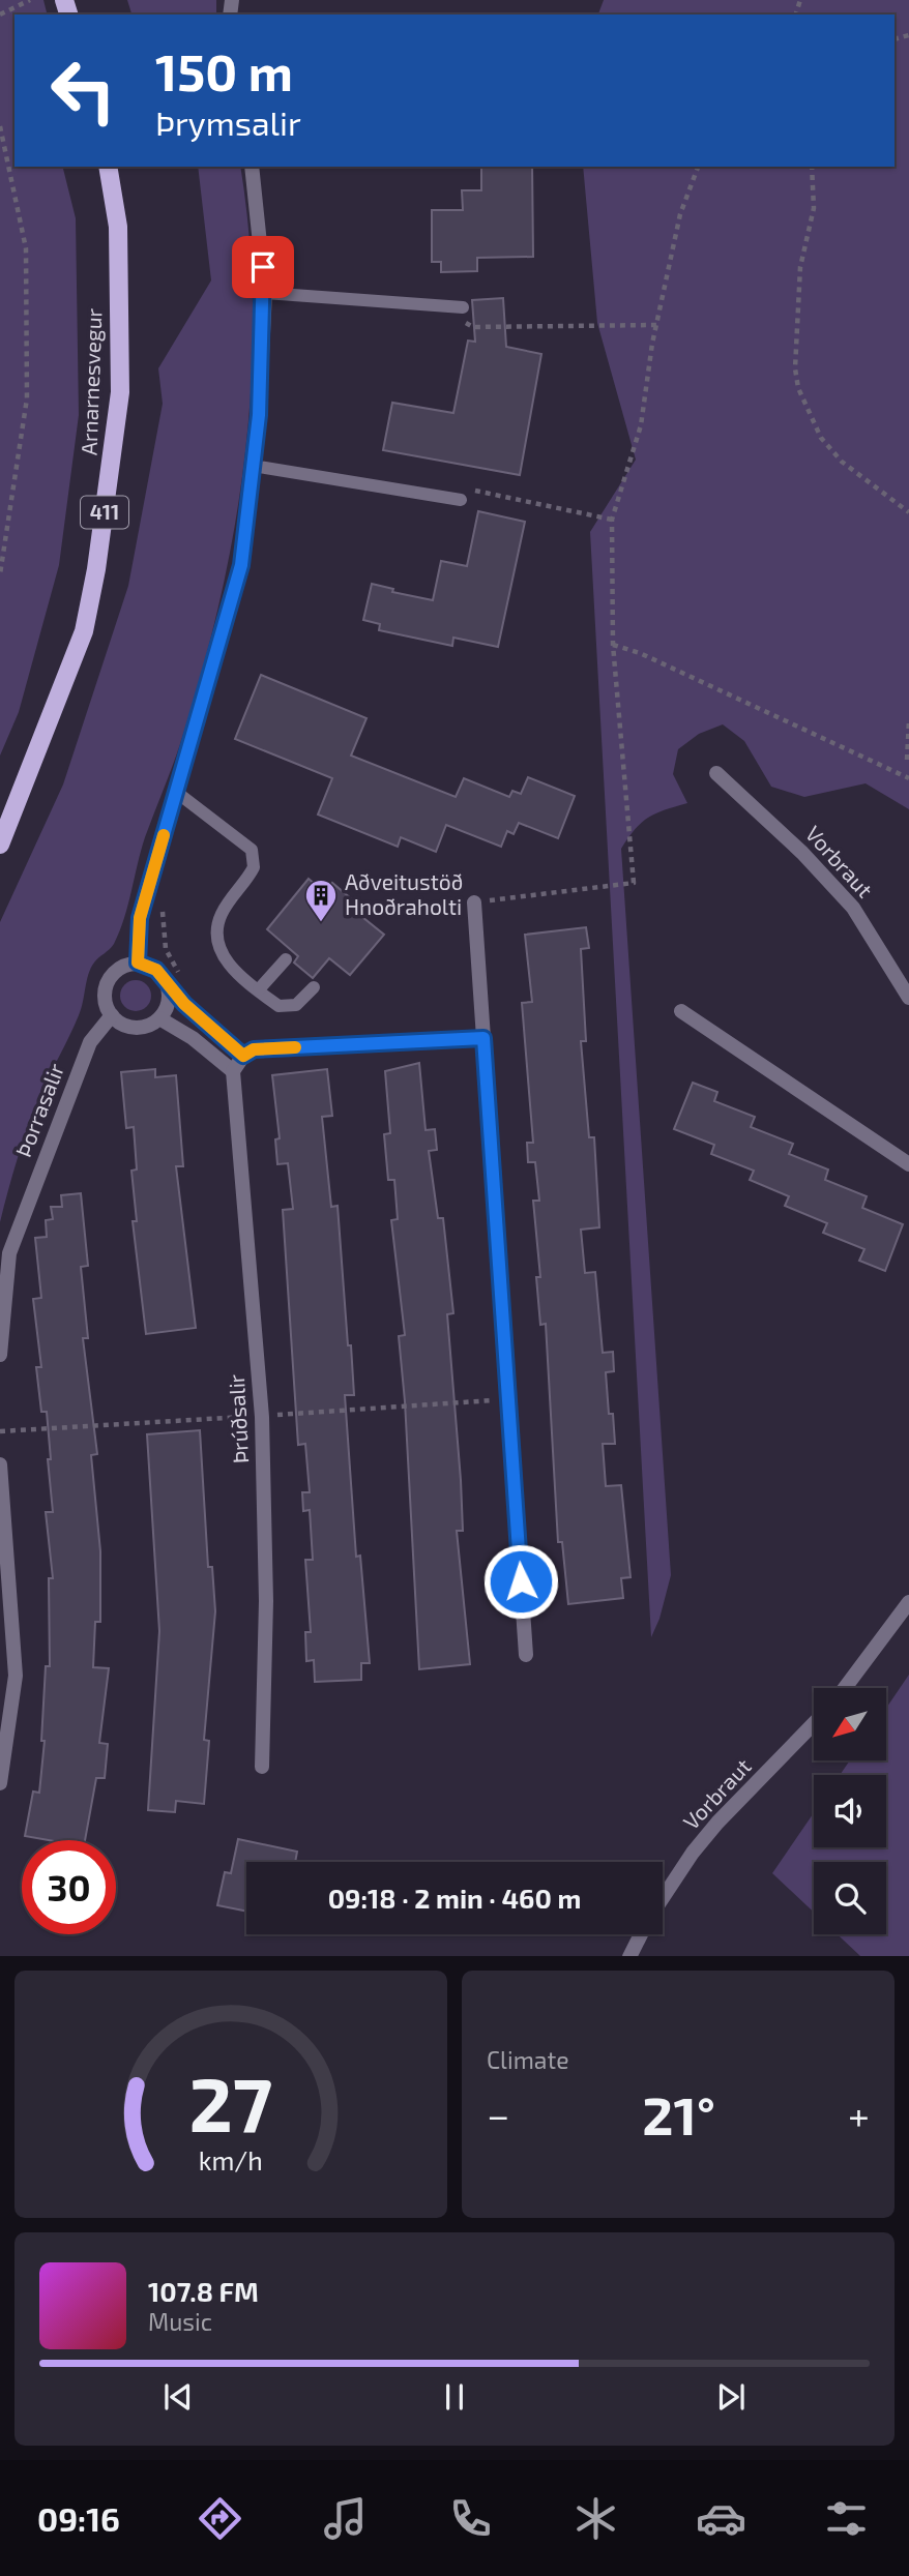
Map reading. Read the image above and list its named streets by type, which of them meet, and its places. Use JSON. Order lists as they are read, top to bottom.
{
  "streets": {
    "main road": ["Arnarnesvegur", "411"],
    "street": ["Vorbraut", "Þorrasalir", "Þrúðsalir"]
  },
  "places": {
    "building": ["Aðveitustöð Hnoðraholti"]
  },
  "north": "bottom left",
  "page": {
    "turn": ["150 m", "Þrymsalir"],
    "limit": "30",
    "trip": "09:18 · 2 min · 460 m",
    "tile": "Climate",
    "heat": ["−", "21°", "+"],
    "song": ["107.8 FM", "Music"],
    "tabs": "09:16",
    "gauge": ["27", "km/h"]
  }
}
